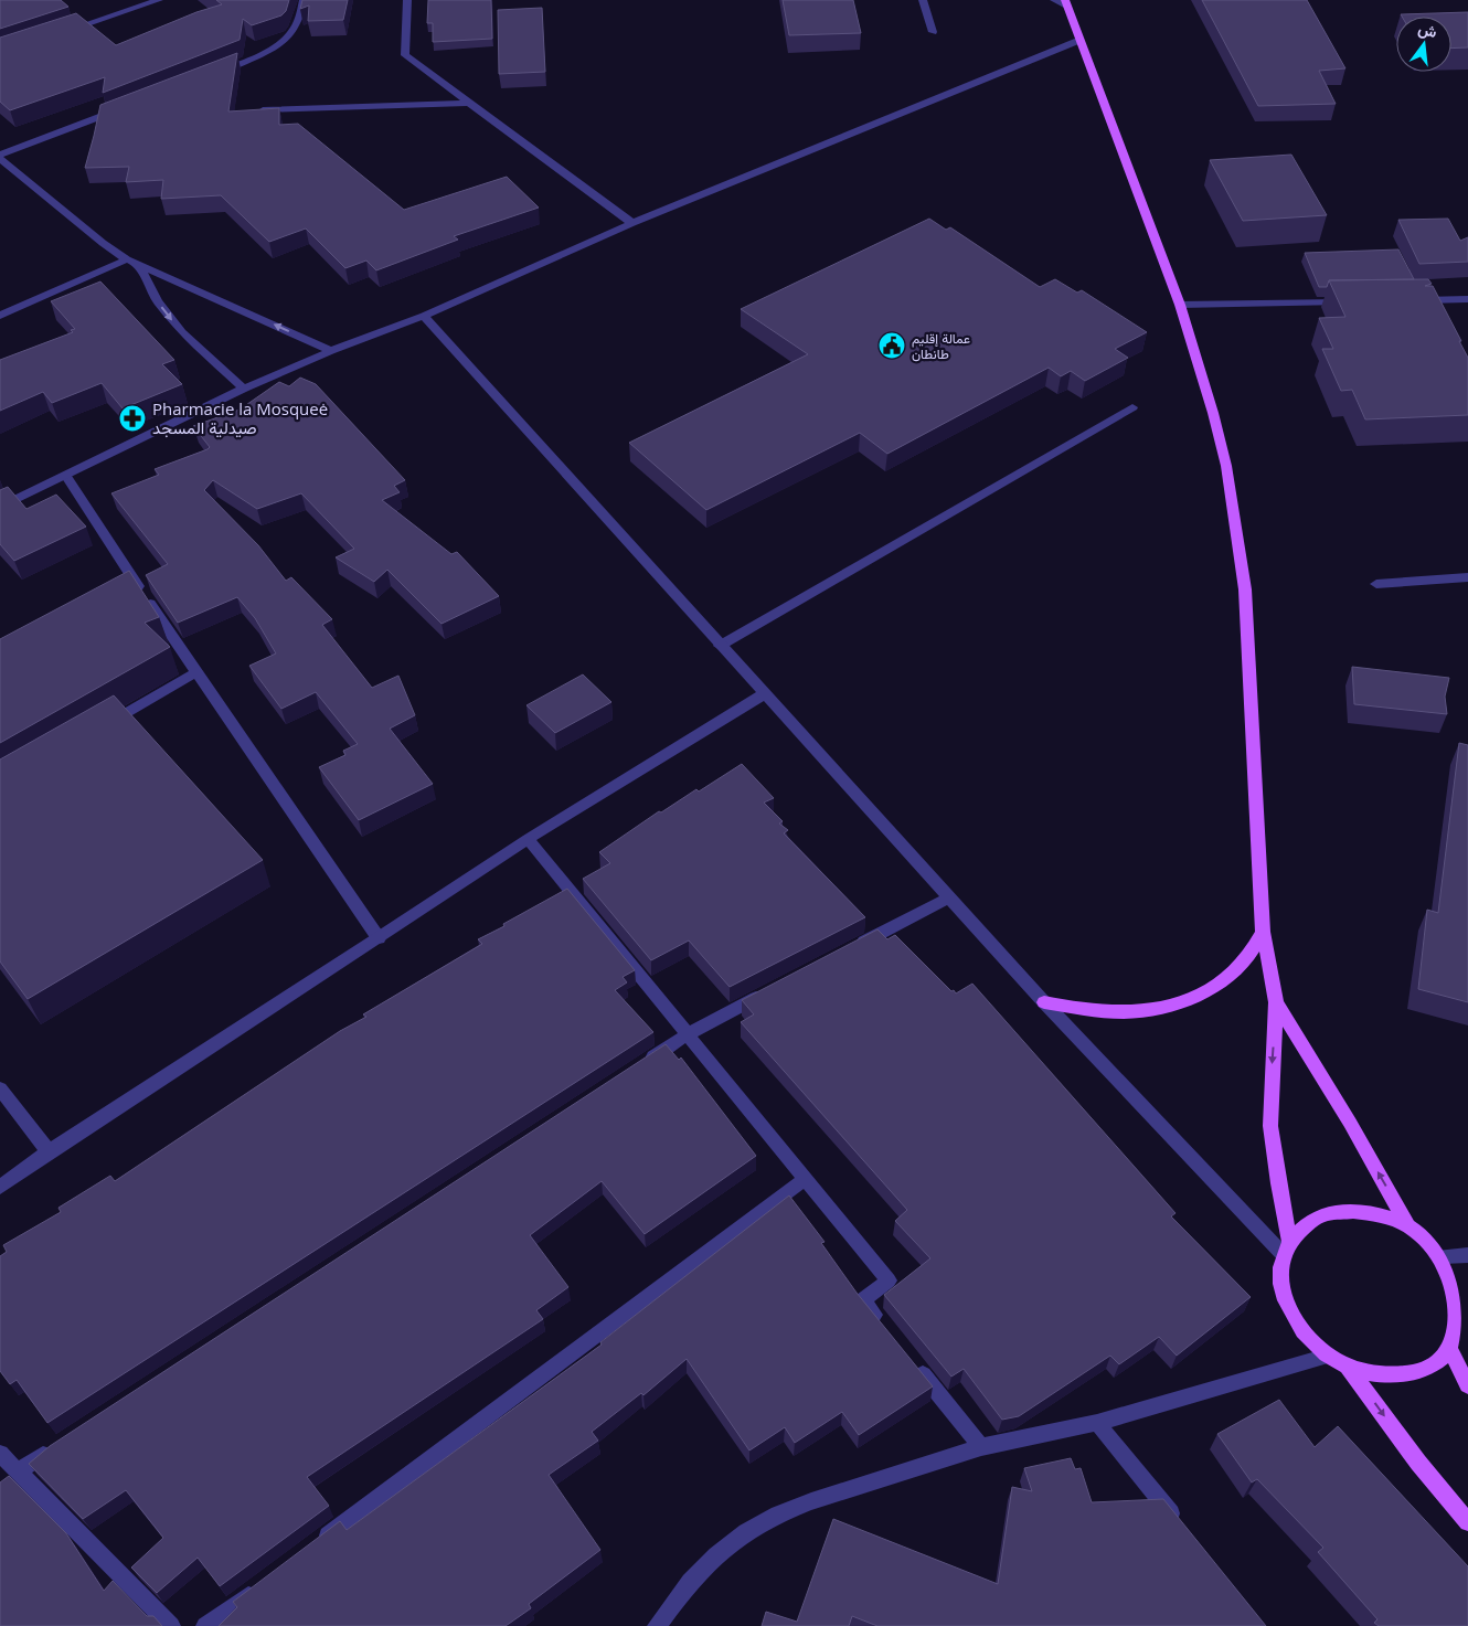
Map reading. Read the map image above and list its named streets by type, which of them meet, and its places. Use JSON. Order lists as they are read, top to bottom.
{
  "places": {
    "public building": ["عمالة إقليم طانطان"],
    "pharmacy": ["Pharmacie la Mosqueė صيدلية المسجد"]
  },
  "north": "top"
}
